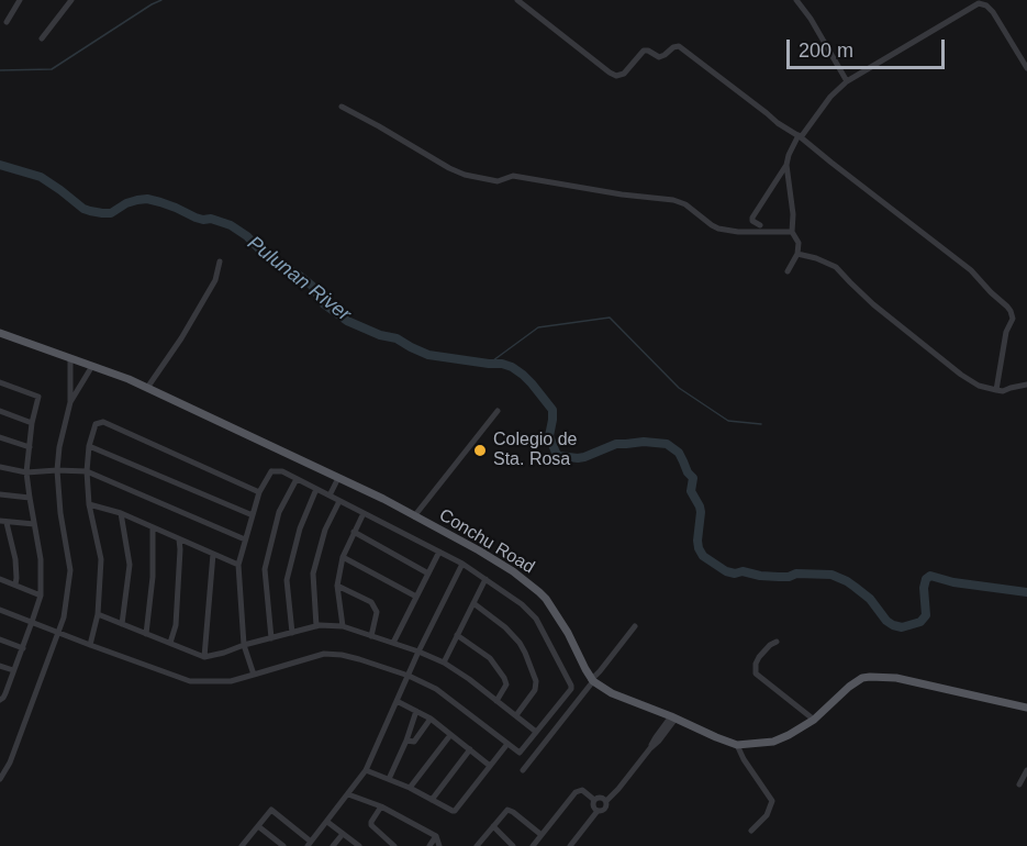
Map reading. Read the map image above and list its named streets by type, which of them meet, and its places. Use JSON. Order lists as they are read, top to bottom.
{
  "streets": {
    "main road": ["Conchu Road"]
  },
  "water": ["Pulunan River"],
  "places": ["Colegio de Sta. Rosa"],
  "scale_bar": "200 m"
}
